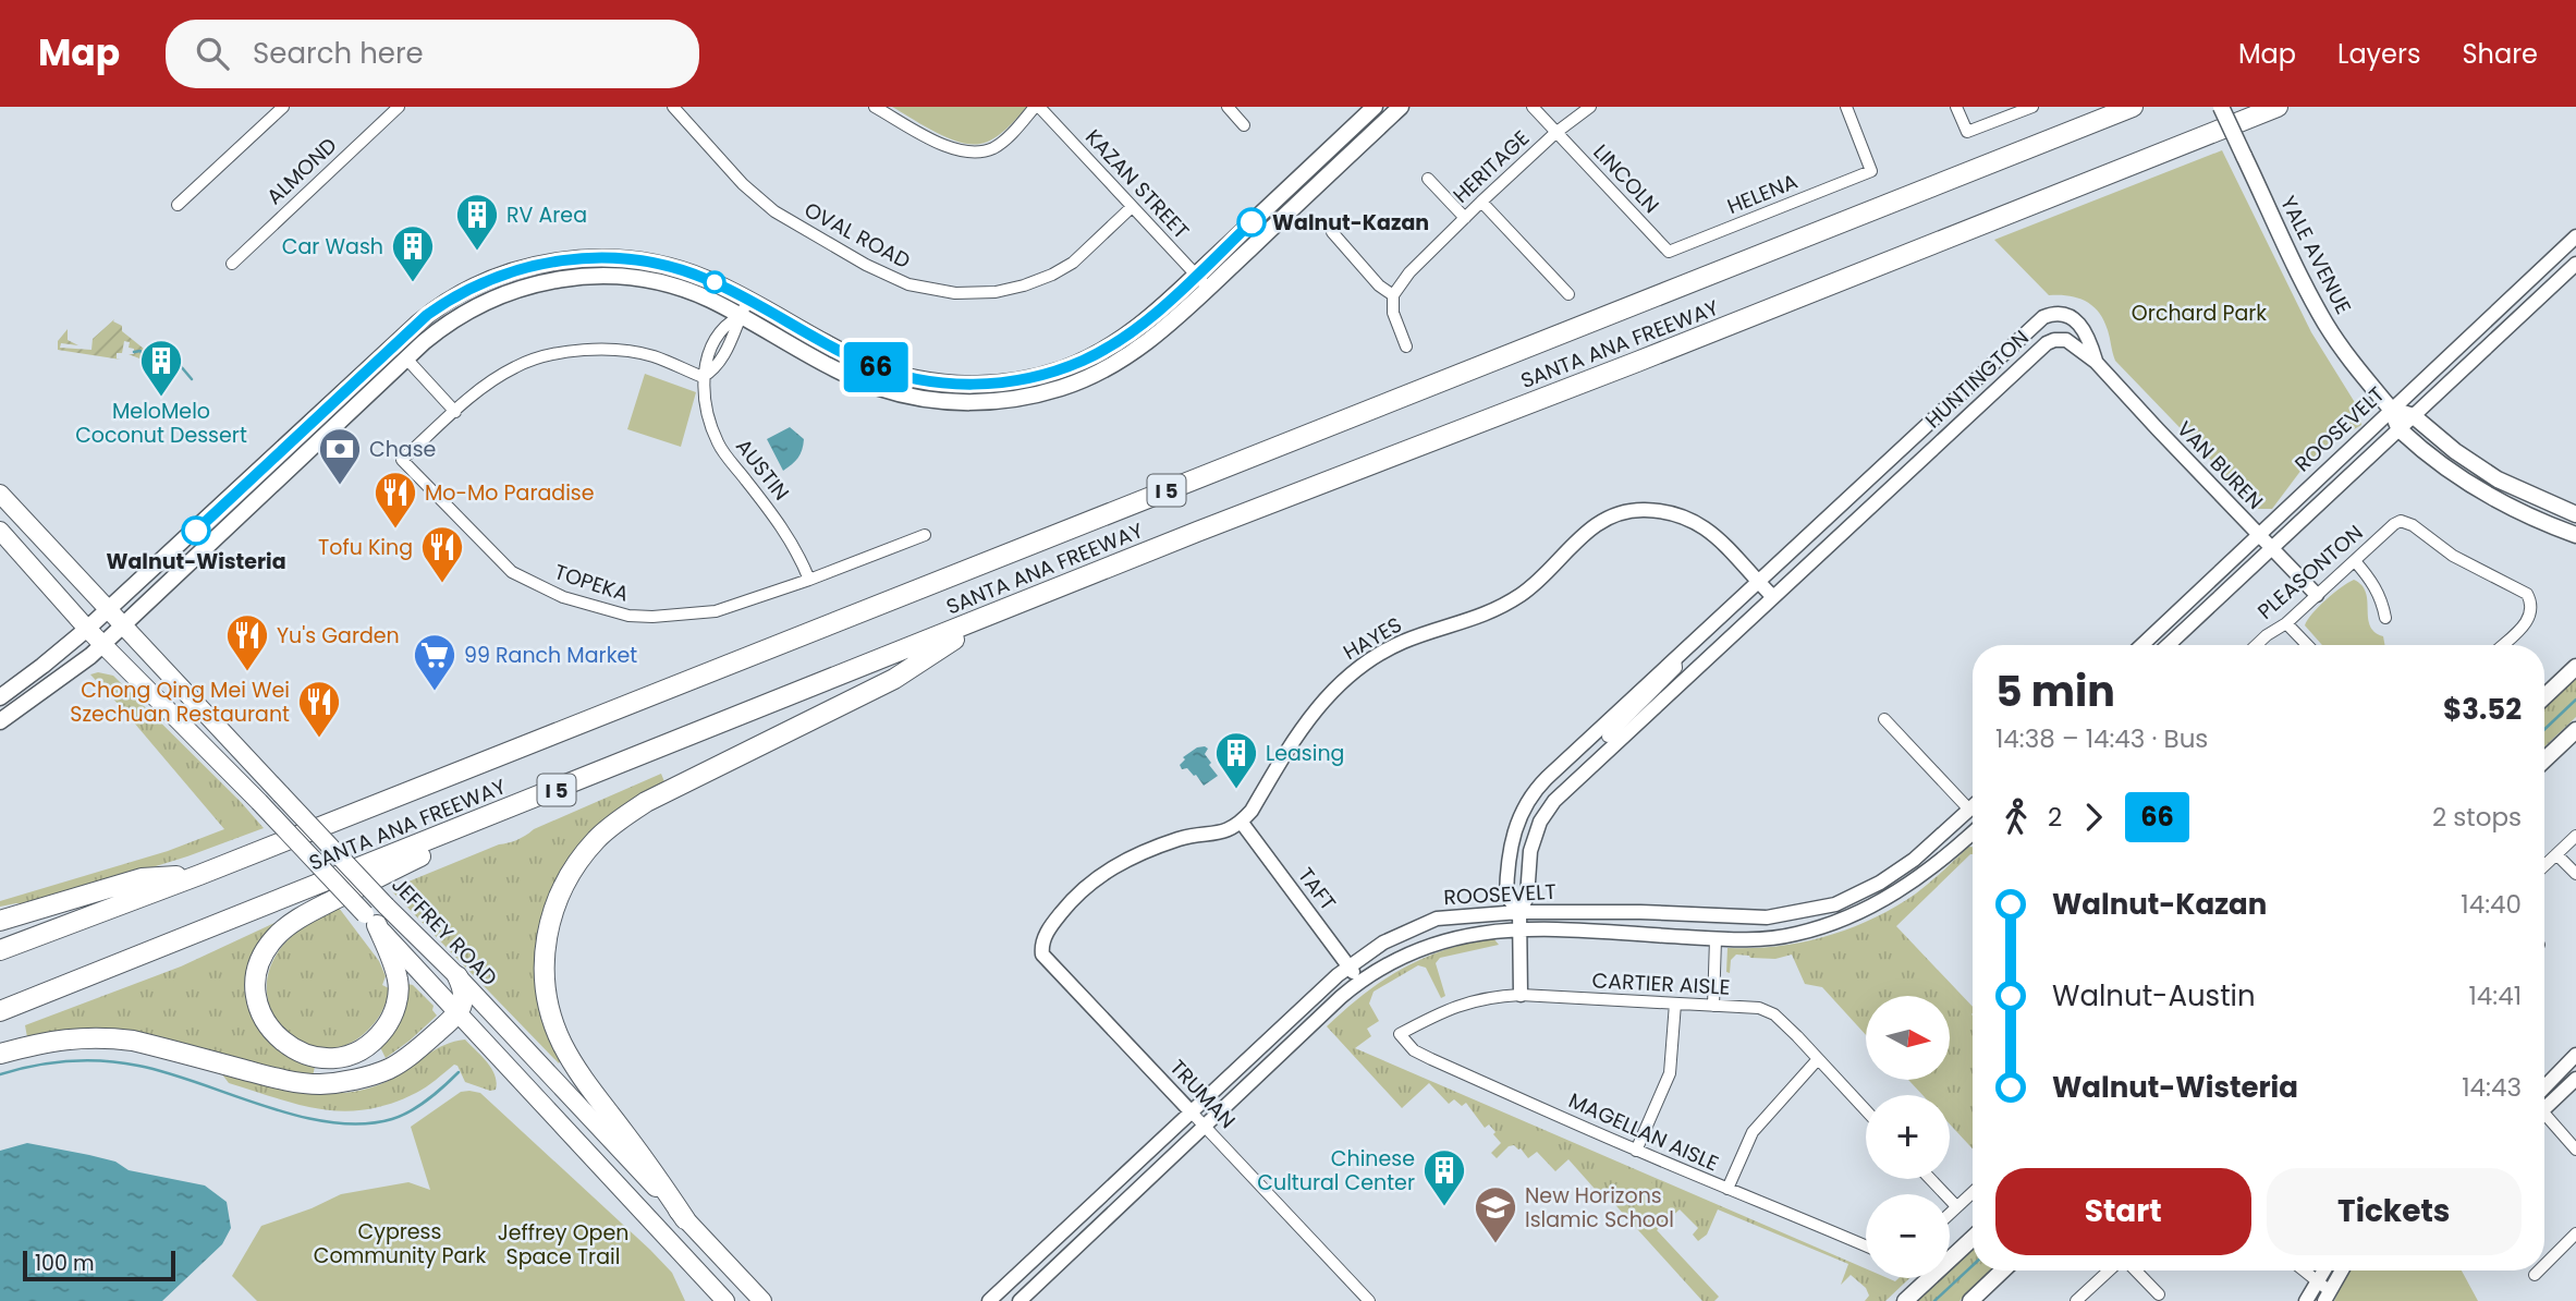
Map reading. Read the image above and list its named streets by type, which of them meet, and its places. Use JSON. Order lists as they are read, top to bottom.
{
  "streets": {
    "highway": ["SANTA ANA FREEWAY", "I 5"],
    "main road": ["YALE AVENUE", "JEFFREY ROAD"],
    "street": [
      "HERITAGE",
      "ALMOND",
      "LINCOLN",
      "KAZAN STREET",
      "HELENA",
      "OVAL ROAD",
      "HUNTINGTON",
      "ROOSEVELT",
      "VAN BUREN",
      "AUSTIN",
      "PLEASONTON",
      "TOPEKA",
      "HAYES",
      "TAFT",
      "CARTIER AISLE",
      "TRUMAN",
      "MAGELLAN AISLE"
    ]
  },
  "crossings": [
    ["HERITAGE", "LINCOLN"],
    ["LINCOLN", "HELENA"],
    ["KAZAN STREET", "OVAL ROAD"],
    ["YALE AVENUE", "ROOSEVELT"],
    ["HUNTINGTON", "ROOSEVELT"],
    ["HUNTINGTON", "VAN BUREN"],
    ["HUNTINGTON", "HAYES"],
    ["HUNTINGTON", "CARTIER AISLE"],
    ["ROOSEVELT", "VAN BUREN"],
    ["ROOSEVELT", "TAFT"],
    ["ROOSEVELT", "TRUMAN"],
    ["VAN BUREN", "PLEASONTON"],
    ["AUSTIN", "TOPEKA"],
    ["HAYES", "TAFT"],
    ["HAYES", "TRUMAN"],
    ["TAFT", "TRUMAN"],
    ["CARTIER AISLE", "MAGELLAN AISLE"]
  ],
  "parks": ["Orchard Park", "Cypress Community Park", "Jeffrey Open Space Trail"],
  "places": {
    "other": ["Walnut-Kazan", "Walnut-Wisteria"],
    "building": [
      "RV Area",
      "Car Wash",
      "MeloMelo Coconut Dessert",
      "Leasing",
      "Chinese Cultural Center"
    ],
    "bank": ["Chase"],
    "restaurant": [
      "Mo-Mo Paradise",
      "Tofu King",
      "Yu's Garden",
      "Chong Qing Mei Wei Szechuan Restaurant"
    ],
    "supermarket": ["99 Ranch Market"],
    "school or university": ["New Horizons Islamic School"]
  },
  "lines": ["bus line 66"],
  "scale_bar": "100 m",
  "north": "right",
  "page": {
    "header": "Map",
    "search": "Search here",
    "nav": ["Map", "Layers", "Share"],
    "on_map": "66",
    "heading": ["5 min", "14:38 – 14:43 · Bus", "$3.52"],
    "legs": ["2", "66", "2 stops"],
    "list": [
      {
        "name": "Walnut-Kazan",
        "value": "14:40"
      },
      {
        "name": "Walnut-Austin",
        "value": "14:41"
      },
      {
        "name": "Walnut-Wisteria",
        "value": "14:43"
      }
    ],
    "map_buttons": ["+", "−"],
    "buttons": ["Start", "Tickets"],
    "scale": "100 m"
  }
}
